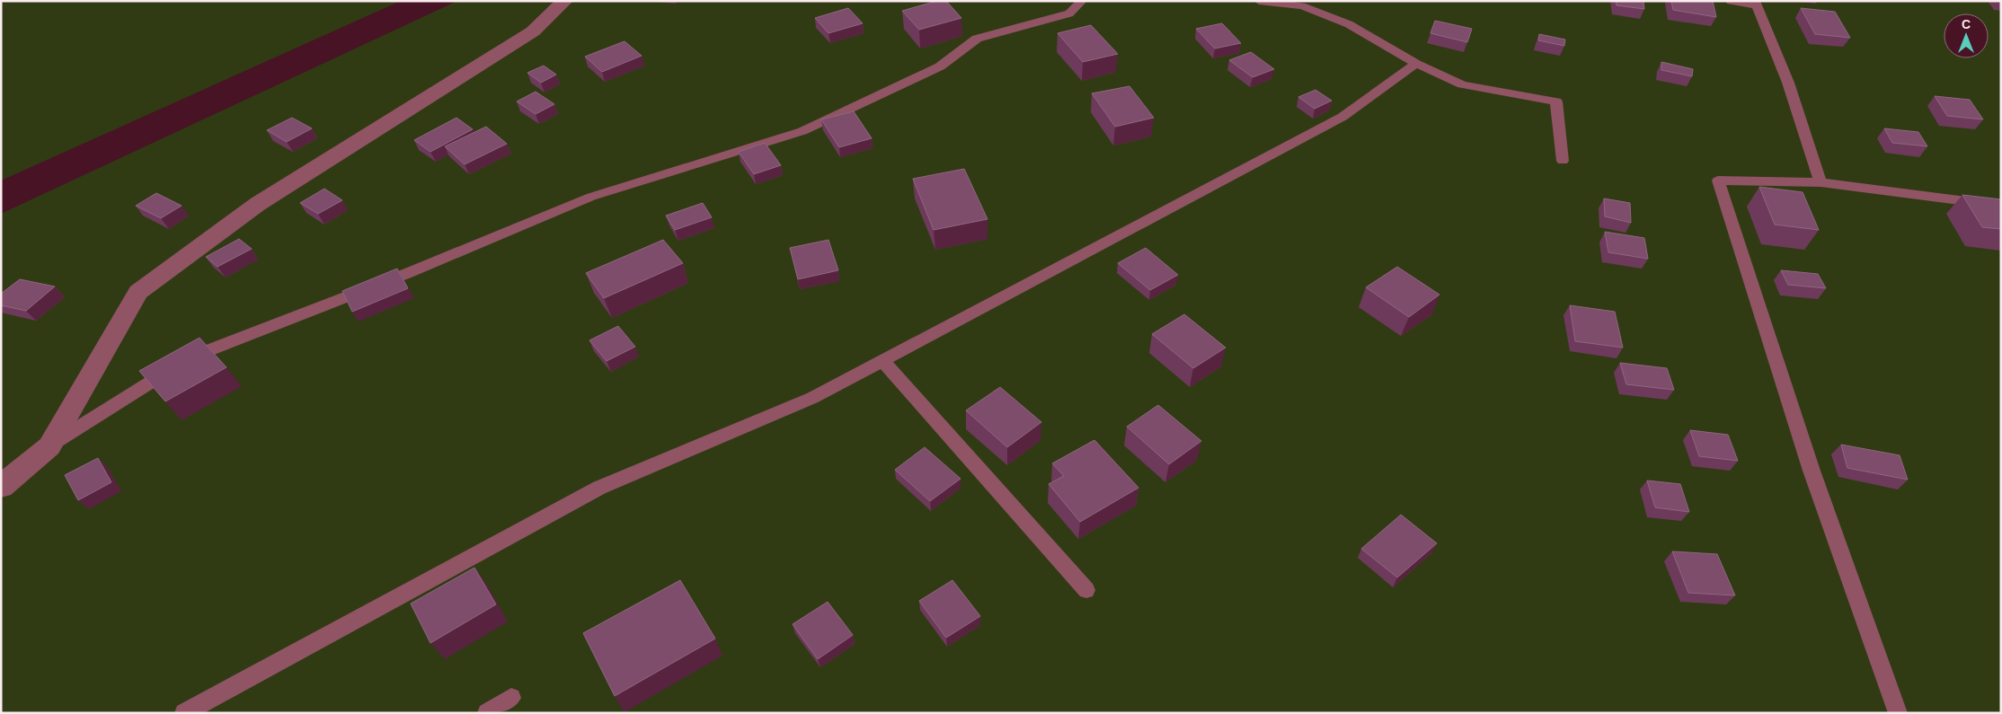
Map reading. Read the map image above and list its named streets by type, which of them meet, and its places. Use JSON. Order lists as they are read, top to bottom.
{
  "north": "top"
}
